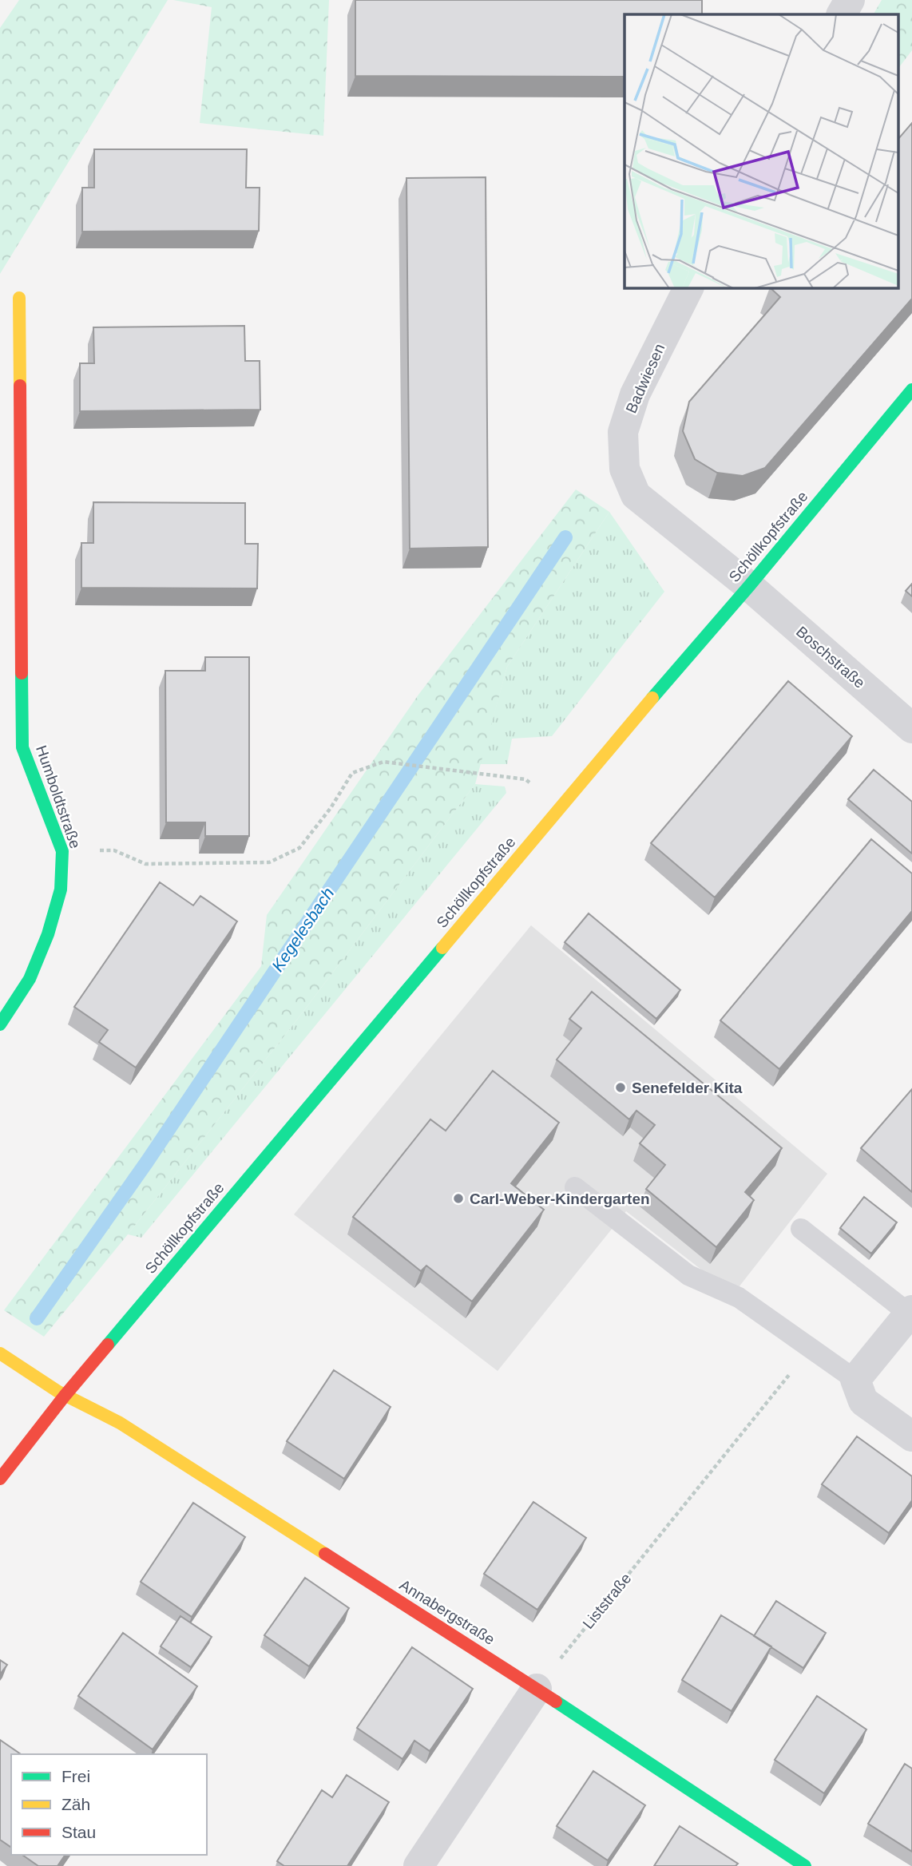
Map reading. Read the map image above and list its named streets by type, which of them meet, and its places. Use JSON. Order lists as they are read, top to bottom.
{
  "streets": {
    "street": [
      "Badwiesen",
      "Schöllkopfstraße",
      "Boschstraße",
      "Humboldtstraße",
      "Annabergstraße"
    ],
    "path": ["Liststraße"]
  },
  "crossings": [
    ["Badwiesen", "Schöllkopfstraße"],
    ["Badwiesen", "Boschstraße"],
    ["Schöllkopfstraße", "Boschstraße"],
    ["Schöllkopfstraße", "Annabergstraße"],
    ["Liststraße", "Annabergstraße"]
  ],
  "water": ["Kegelesbach"],
  "places": ["Senefelder Kita", "Carl-Weber-Kindergarten"],
  "legend": ["Frei", "Zäh", "Stau"]
}
